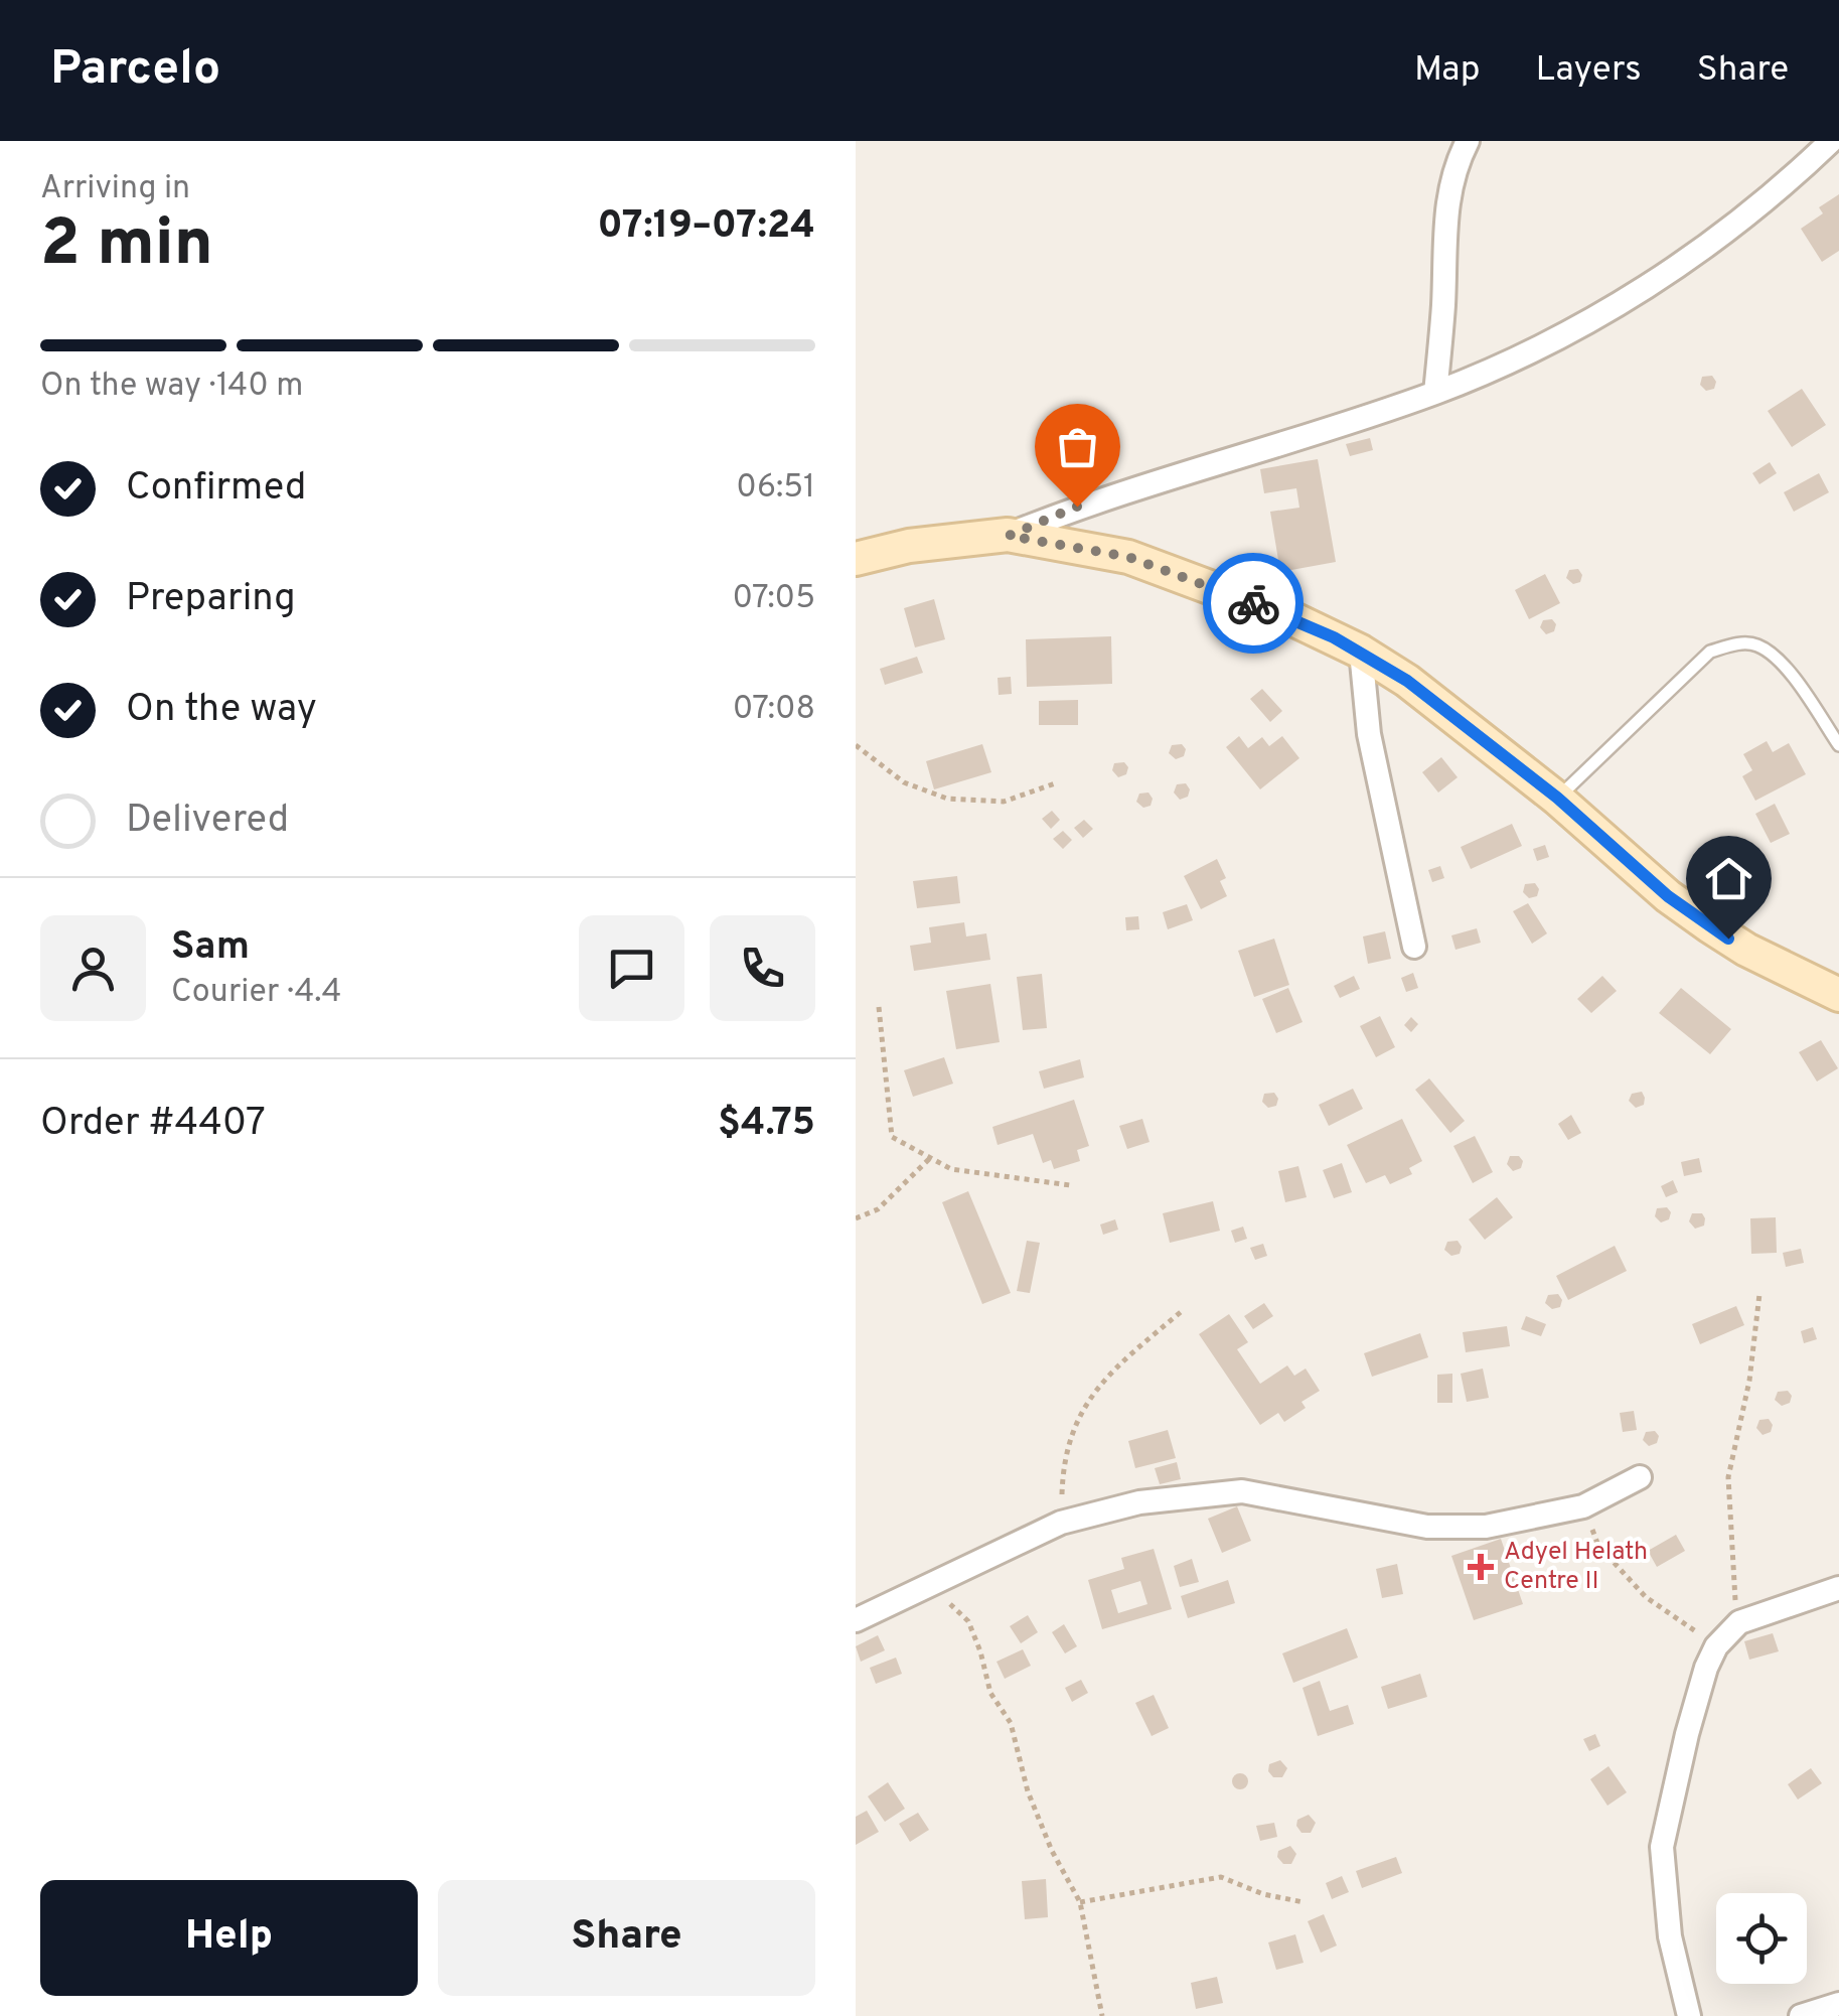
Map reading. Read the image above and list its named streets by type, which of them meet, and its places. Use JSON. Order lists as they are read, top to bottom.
{
  "places": {
    "health": ["Adyel Helath Centre II"]
  },
  "page": {
    "header": "Parcelo",
    "nav": ["Map", "Layers", "Share"],
    "heading": ["2 min", "Arriving in", "07:19–07:24"],
    "panel": [
      "Sam",
      "Courier · 4.4",
      "Order #4407",
      "$4.75"
    ],
    "bar": "On the way · 140 m",
    "list": [
      ["Confirmed", "06:51"],
      ["Preparing", "07:05"],
      ["On the way", "07:08"],
      "Delivered"
    ],
    "buttons": ["Help", "Share"]
  }
}
